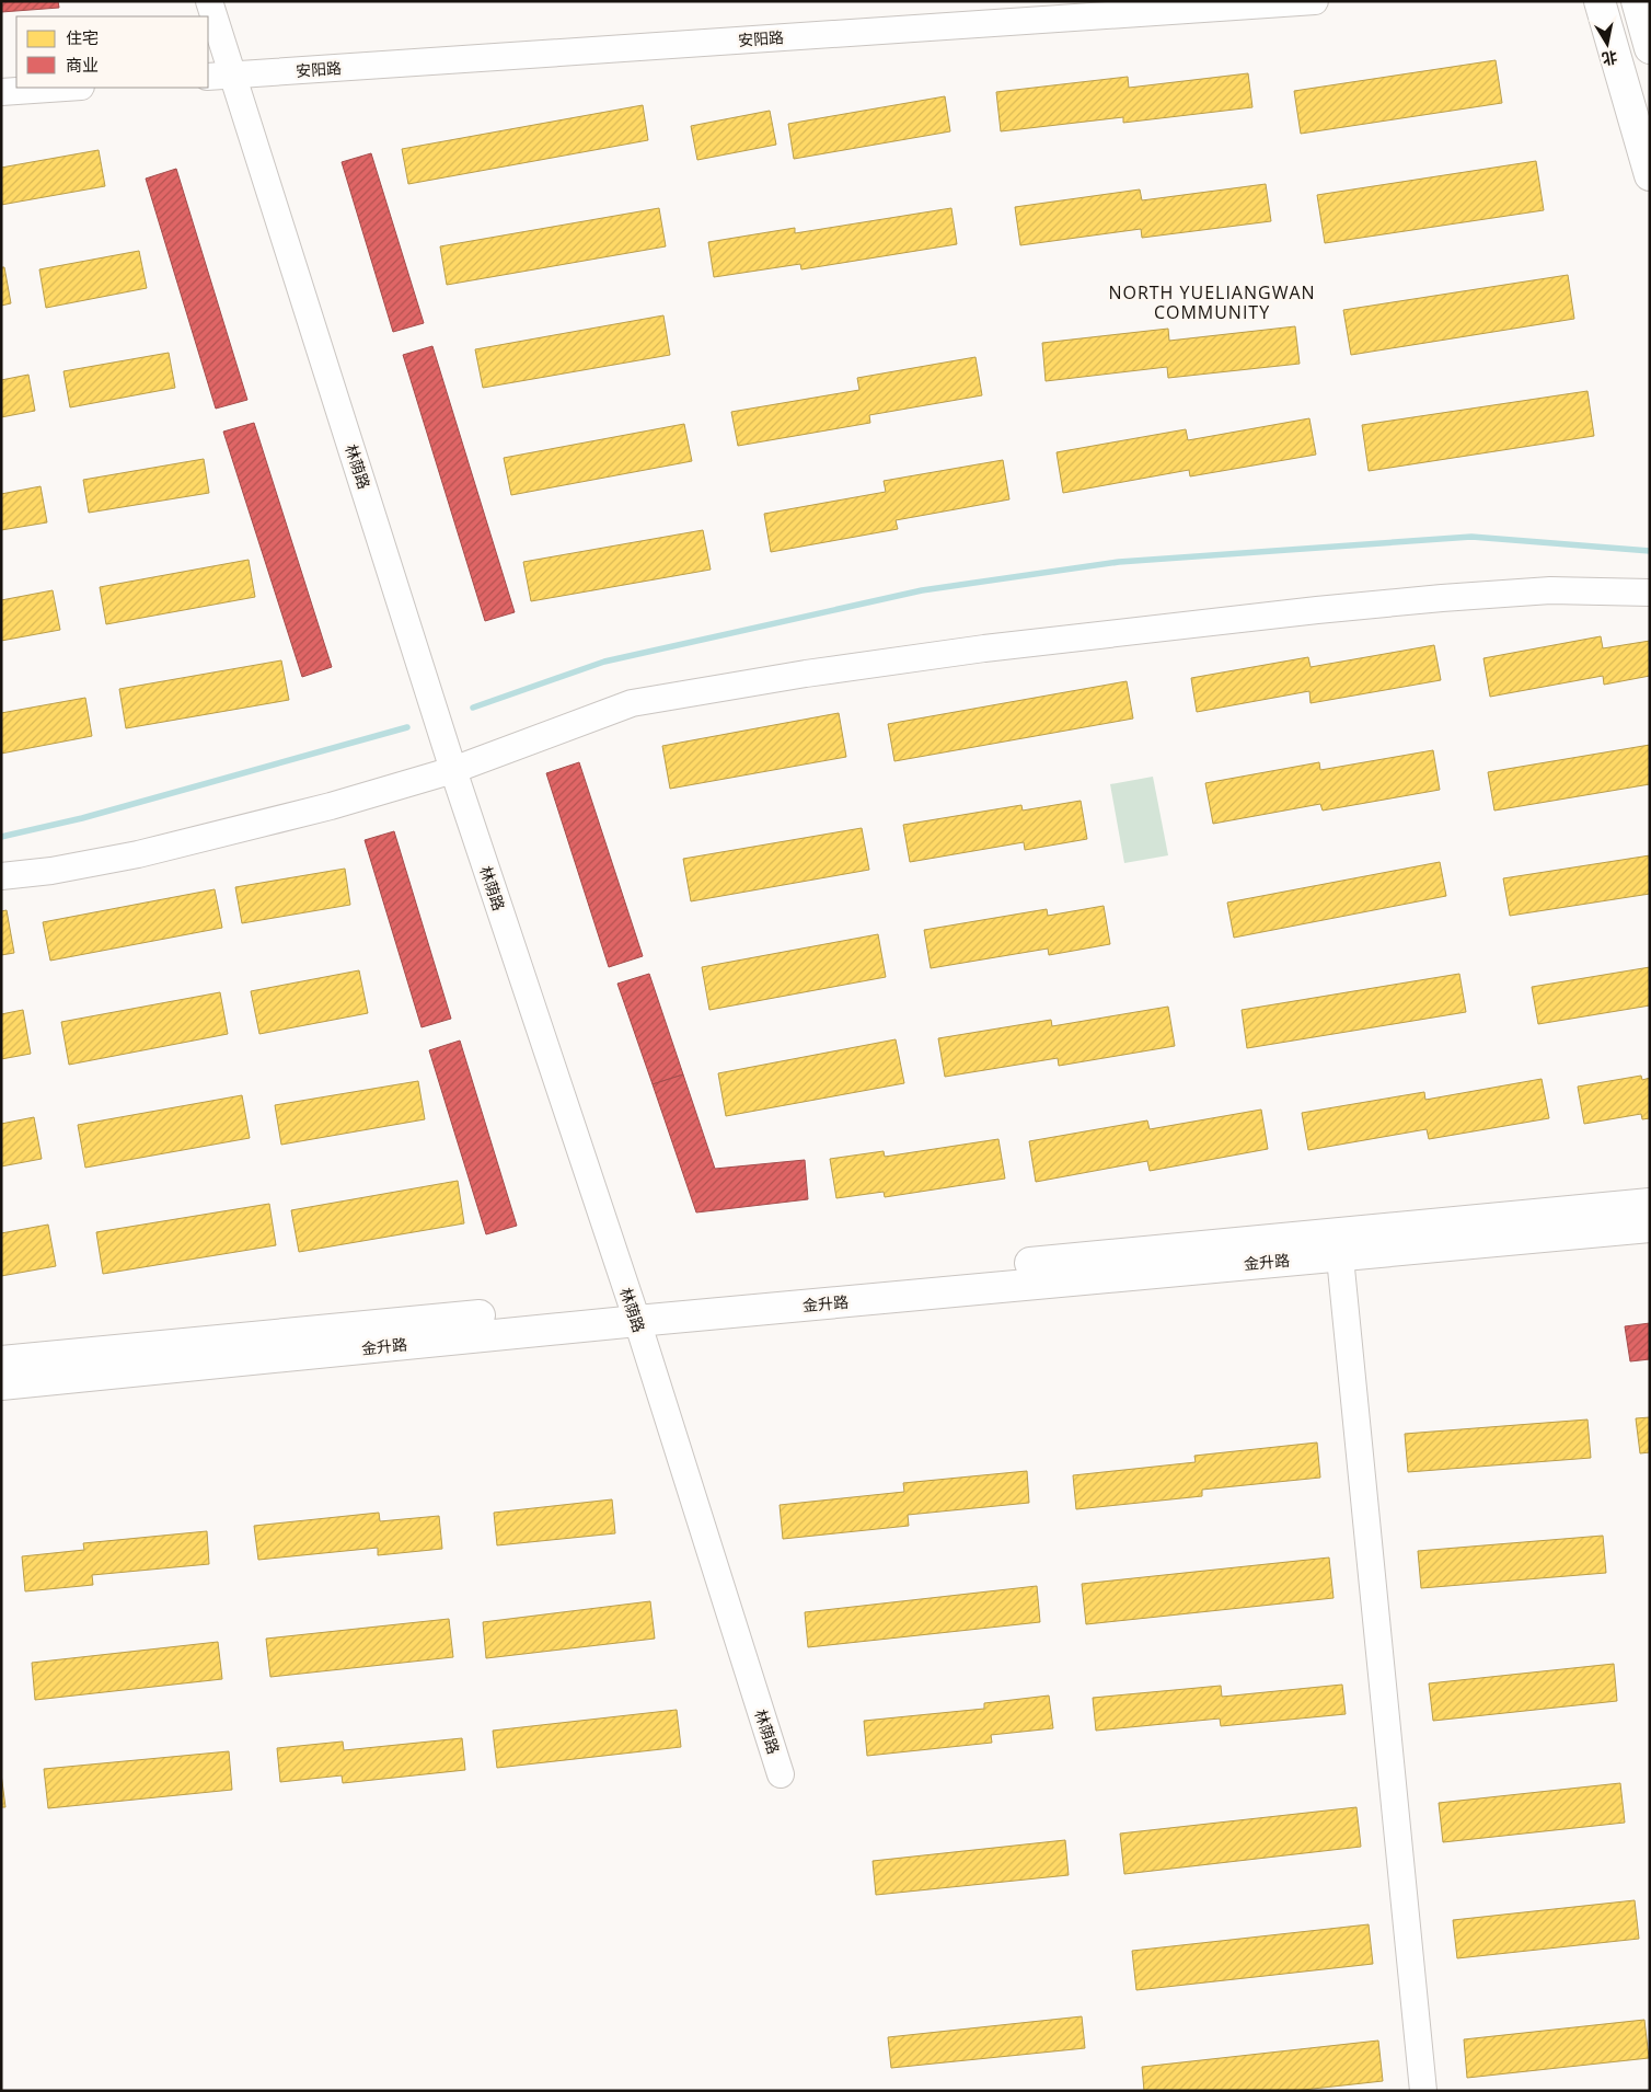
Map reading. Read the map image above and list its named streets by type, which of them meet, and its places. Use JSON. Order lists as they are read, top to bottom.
{
  "streets": {
    "main road": ["金升路"],
    "street": ["安阳路", "林荫路"]
  },
  "crossings": [
    ["安阳路", "林荫路"],
    ["林荫路", "金升路"]
  ],
  "districts": ["NORTH YUELIANGWAN COMMUNITY"],
  "legend": ["住宅", "商业"],
  "north": "bottom"
}
